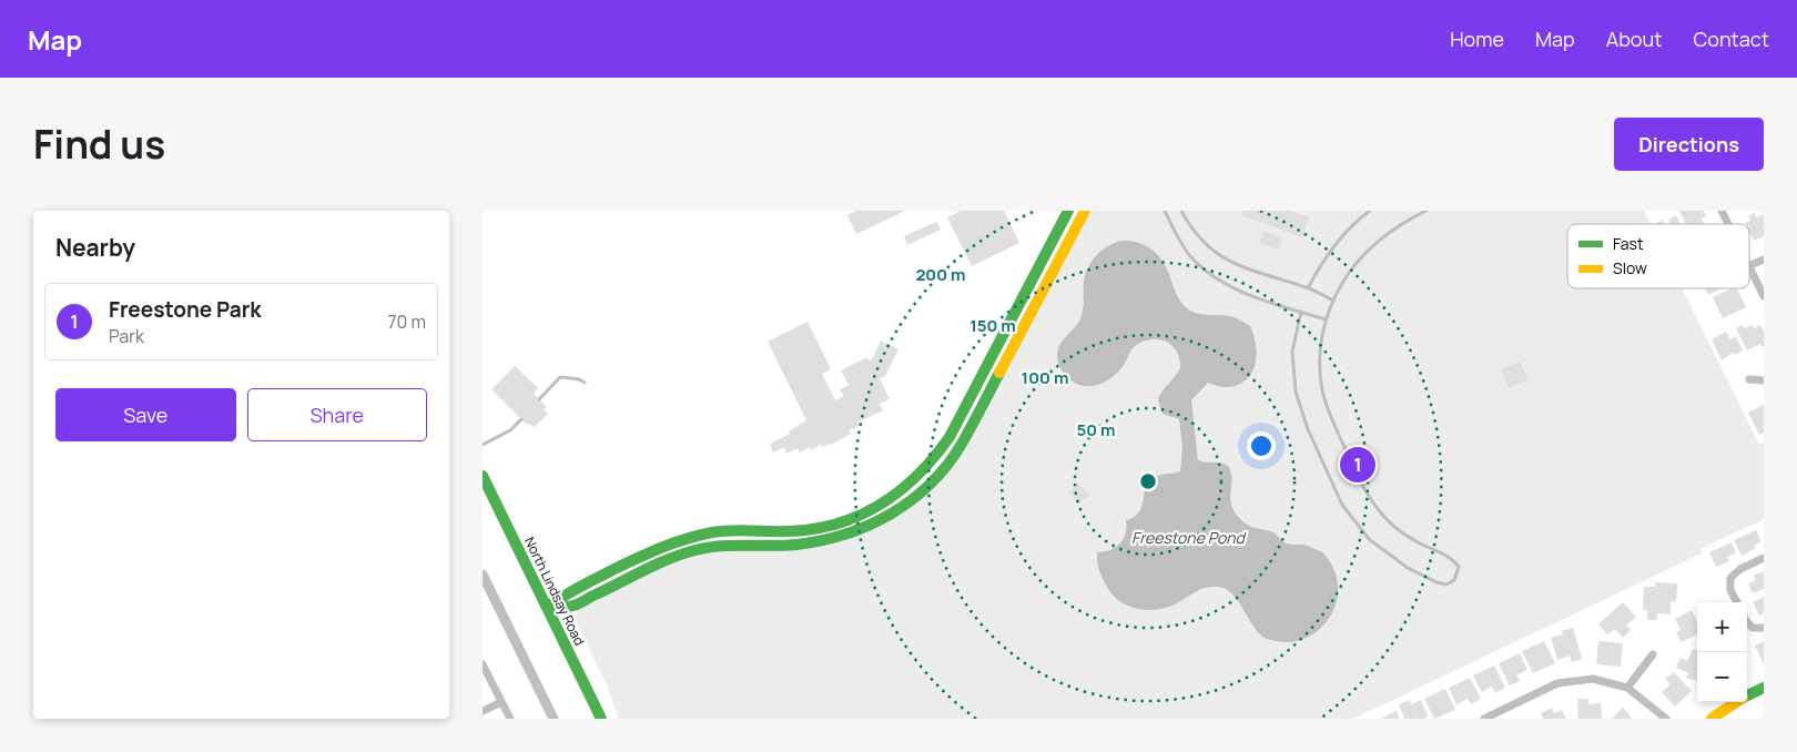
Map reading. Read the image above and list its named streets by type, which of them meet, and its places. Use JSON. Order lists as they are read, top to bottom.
{
  "streets": {
    "street": ["North Lindsay Road"]
  },
  "water": ["Freestone Pond"],
  "legend": ["Fast", "Slow"],
  "page": {
    "header": "Map",
    "nav": [
      "Home",
      "Map",
      "About",
      "Contact"
    ],
    "title": "Find us",
    "buttons": [
      "Directions",
      ["Save", "Share"]
    ],
    "heading": "Nearby",
    "list": [
      {
        "mark": "1",
        "name": "Freestone Park",
        "note": "Park",
        "value": "70 m"
      }
    ],
    "pins": "1",
    "map_buttons": ["+", "−"]
  },
  "rings": [
    "200 m",
    "150 m",
    "100 m",
    "50 m"
  ]
}
